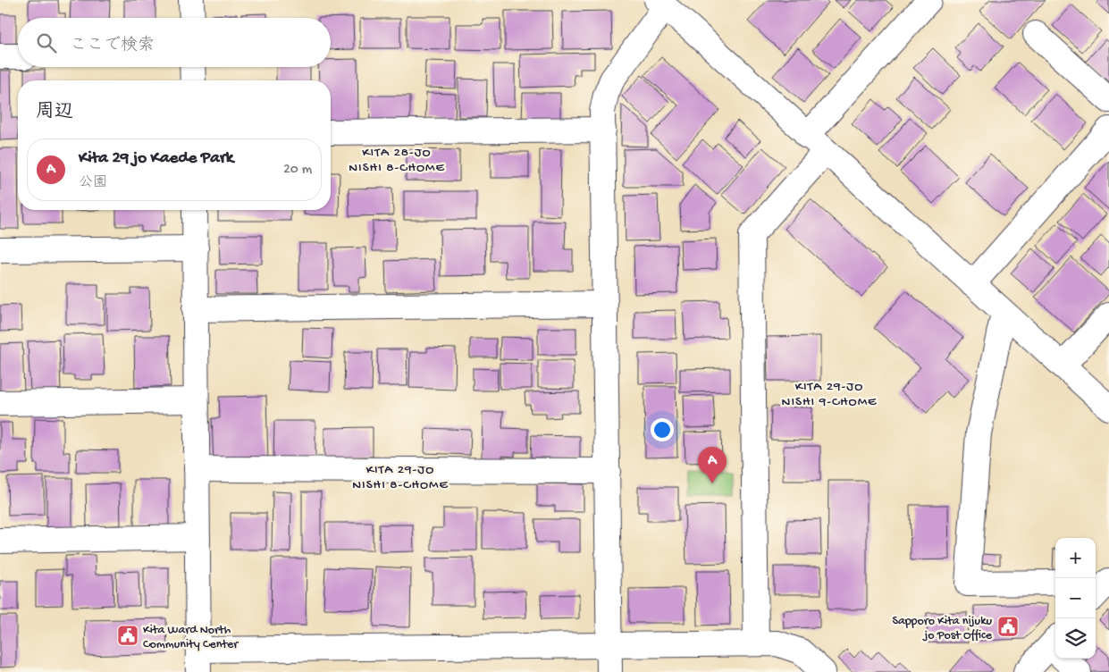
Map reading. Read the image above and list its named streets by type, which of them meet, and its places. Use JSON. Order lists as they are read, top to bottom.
{
  "districts": ["KITA 28-JO NISHI 8-CHOME", "KITA 29-JO NISHI 9-CHOME", "KITA 29-JO NISHI 8-CHOME"],
  "places": {
    "public building": ["Sapporo Kita nijuku jo Post Office", "Kita Ward North Community Center"]
  },
  "page": {
    "search": "ここで検索",
    "heading": "周辺",
    "list": [
      {
        "mark": "A",
        "name": "Kita 29 jo Kaede Park",
        "note": "公園",
        "value": "20 m"
      }
    ],
    "pins": "A",
    "map_buttons": ["+", "−"]
  }
}
